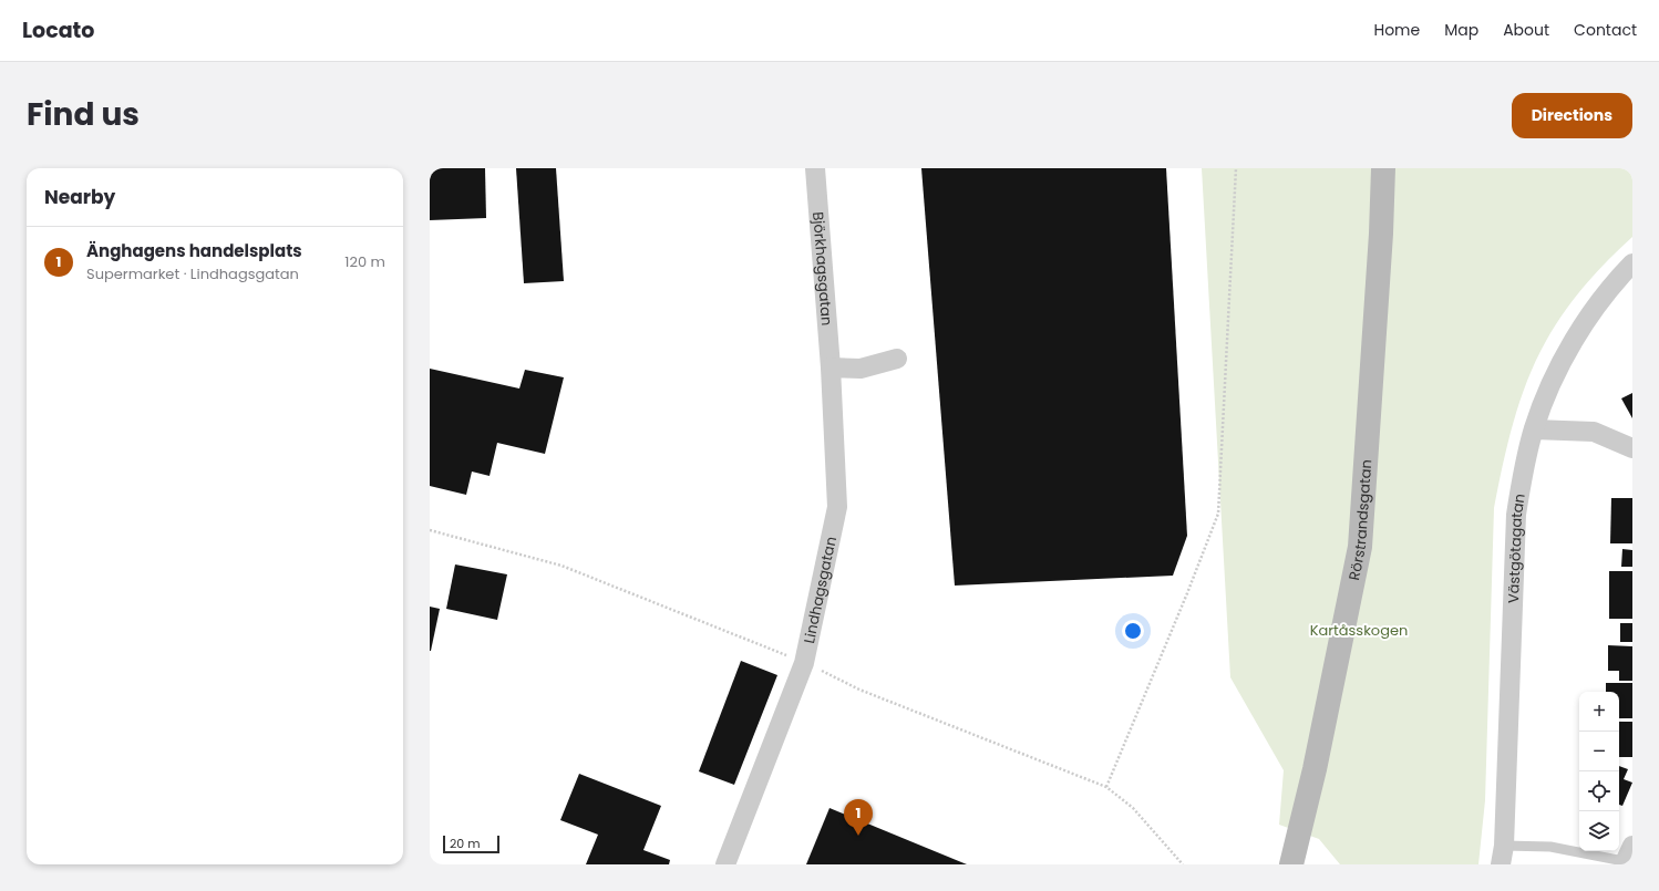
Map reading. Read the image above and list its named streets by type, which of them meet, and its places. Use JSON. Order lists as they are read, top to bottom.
{
  "streets": {
    "main road": ["Rörstrandsgatan"],
    "street": ["Björkhagsgatan", "Västgötagatan", "Lindhagsgatan"]
  },
  "crossings": [
    ["Björkhagsgatan", "Lindhagsgatan"]
  ],
  "parks": ["Kartåsskogen"],
  "scale_bar": "20 m",
  "page": {
    "header": "Locato",
    "nav": [
      "Home",
      "Map",
      "About",
      "Contact"
    ],
    "title": "Find us",
    "buttons": "Directions",
    "heading": "Nearby",
    "list": [
      {
        "mark": "1",
        "name": "Änghagens handelsplats",
        "note": "Supermarket · Lindhagsgatan",
        "value": "120 m"
      }
    ],
    "map_buttons": ["+", "−"],
    "pins": "1",
    "scale": "20 m"
  }
}
